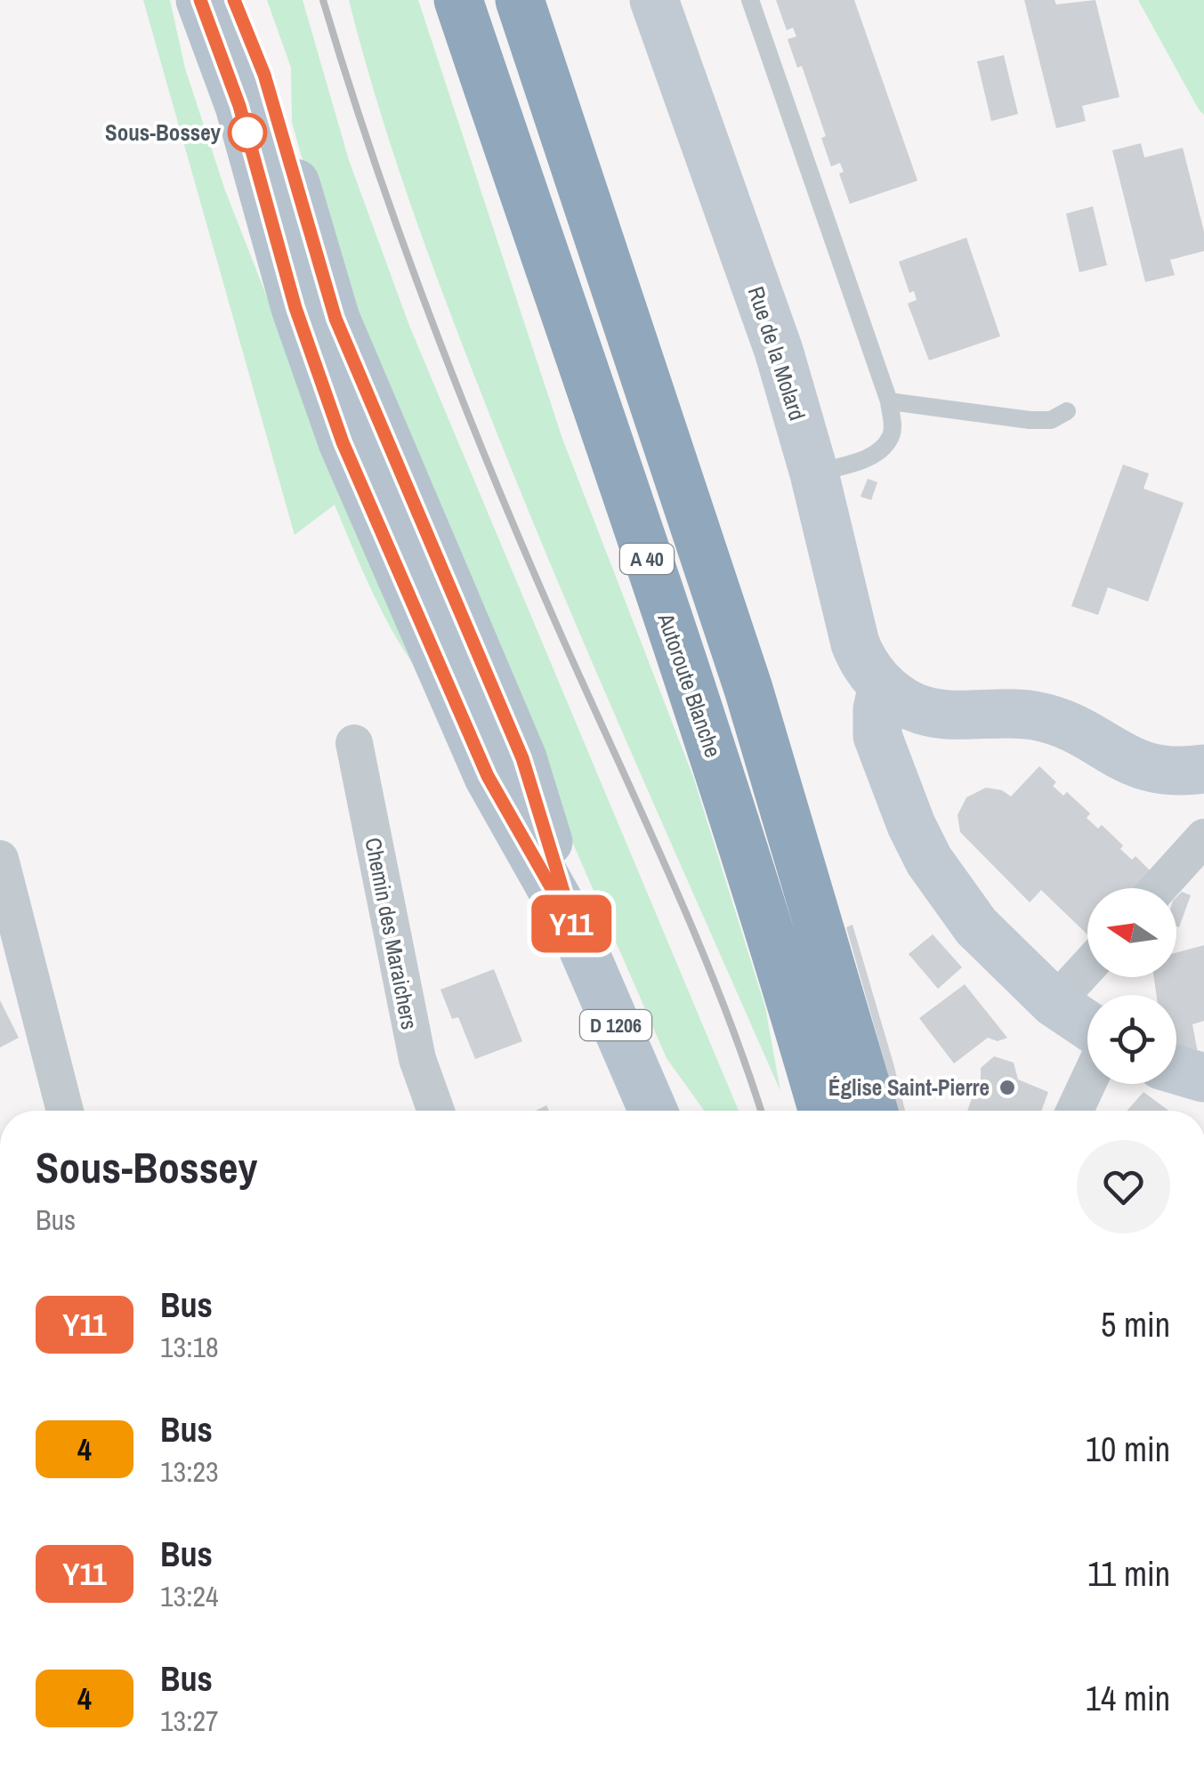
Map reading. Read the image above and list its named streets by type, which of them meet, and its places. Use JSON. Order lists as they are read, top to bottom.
{
  "streets": {
    "highway": ["A 40", "Autoroute Blanche"],
    "main road": ["D 1206"],
    "street": ["Rue de la Molard", "Chemin des Maraichers"]
  },
  "places": ["Sous-Bossey", "Église Saint-Pierre"],
  "lines": ["bus line Y11"],
  "north": "left",
  "page": {
    "on_map": "Y11",
    "heading": ["Sous-Bossey", "Bus"],
    "list": [
      {
        "mark": "Y11",
        "name": "Bus",
        "note": "13:18",
        "value": "5 min"
      },
      {
        "mark": "4",
        "name": "Bus",
        "note": "13:23",
        "value": "10 min"
      },
      {
        "mark": "Y11",
        "name": "Bus",
        "note": "13:24",
        "value": "11 min"
      },
      {
        "mark": "4",
        "name": "Bus",
        "note": "13:27",
        "value": "14 min"
      }
    ]
  }
}
